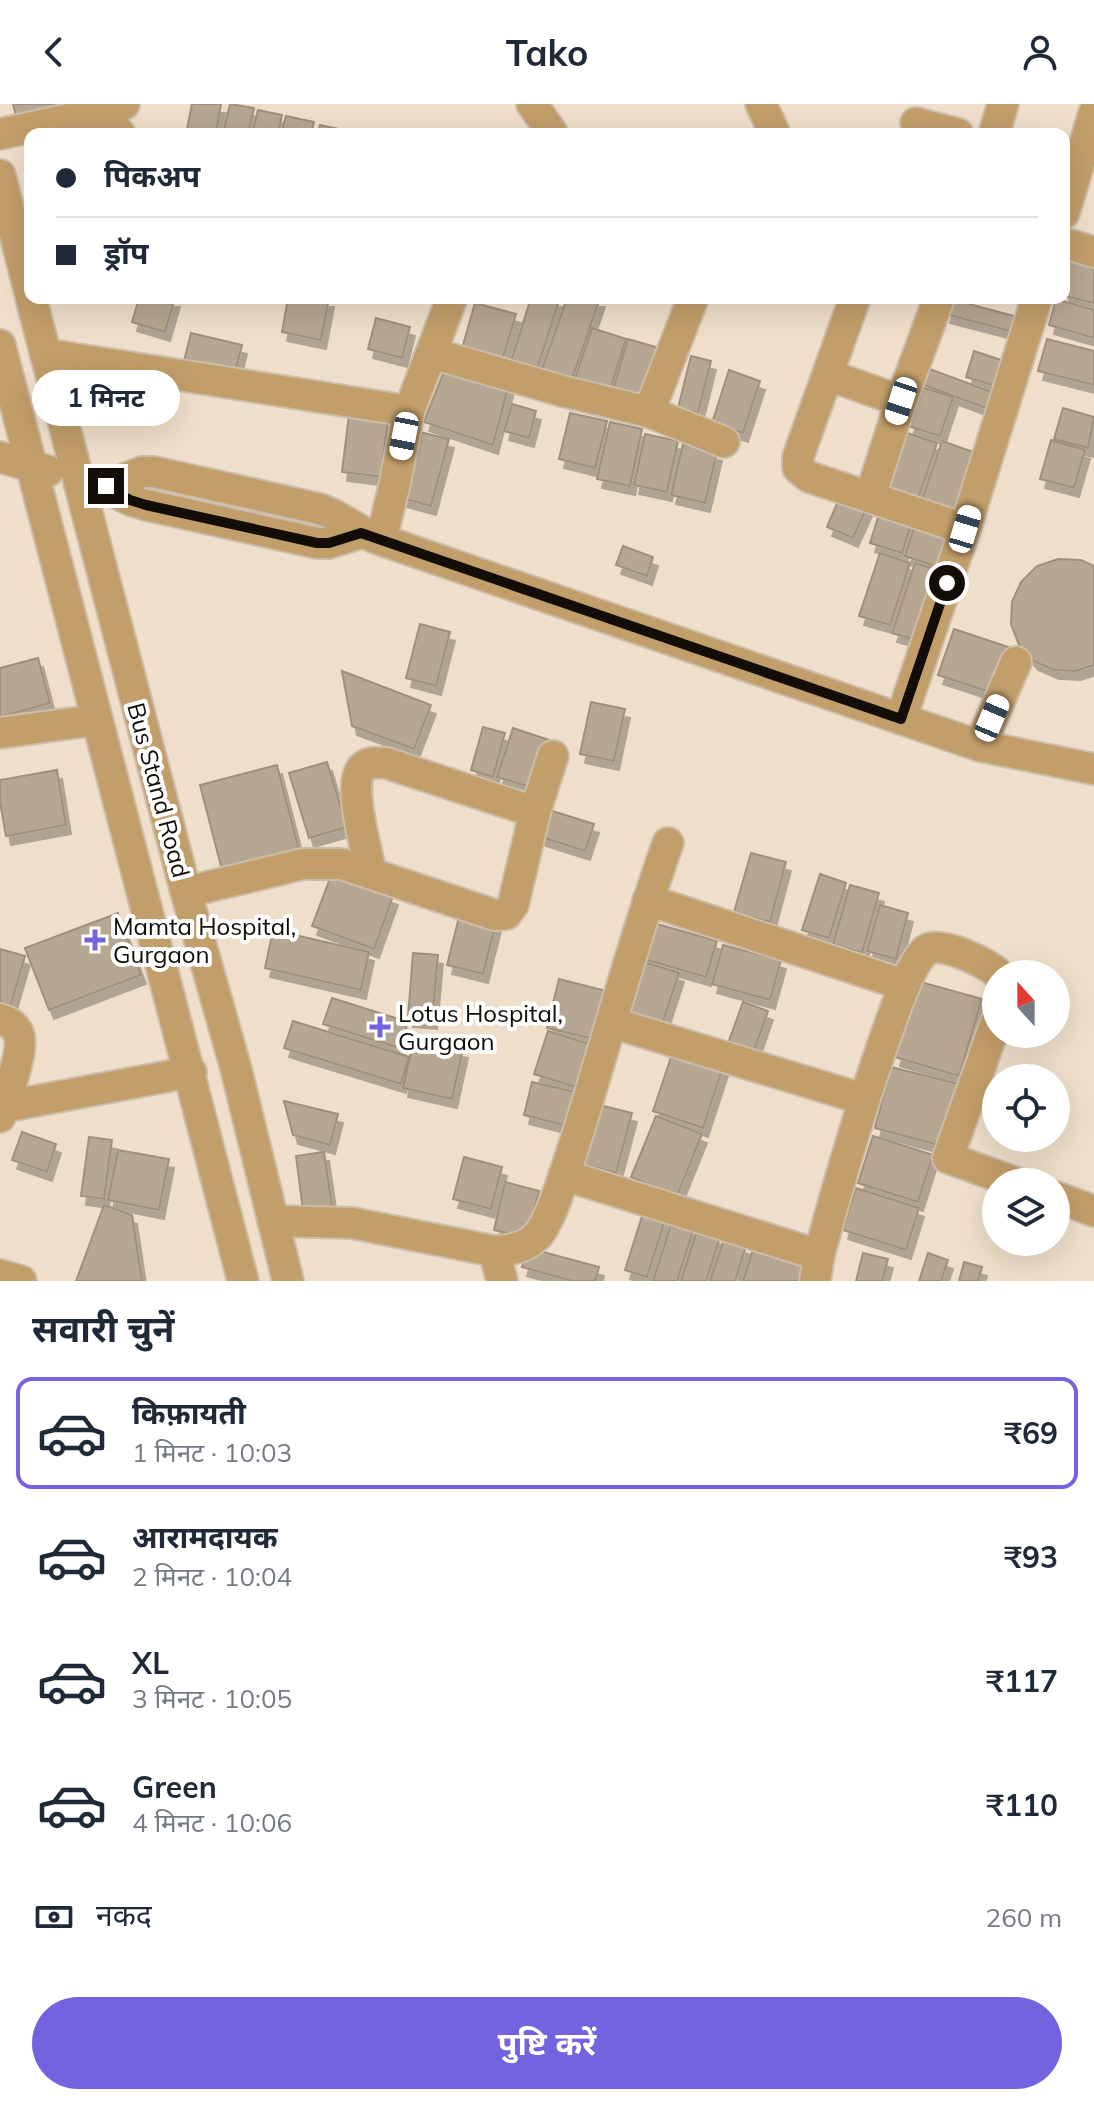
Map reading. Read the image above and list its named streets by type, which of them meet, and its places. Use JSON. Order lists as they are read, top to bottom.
{
  "streets": {
    "street": ["Bus Stand Road"]
  },
  "places": {
    "health": ["Mamta Hospital, Gurgaon", "Lotus Hospital, Gurgaon"]
  },
  "north": "top",
  "page": {
    "header": "Tako",
    "banner": ["पिकअप", "ड्रॉप"],
    "bubble": "1 मिनट",
    "heading": "सवारी चुनें",
    "list": [
      {
        "name": "किफ़ायती",
        "note": "1 मिनट · 10:03",
        "value": "₹69"
      },
      {
        "name": "आरामदायक",
        "note": "2 मिनट · 10:04",
        "value": "₹93"
      },
      {
        "name": "XL",
        "note": "3 मिनट · 10:05",
        "value": "₹117"
      },
      {
        "name": "Green",
        "note": "4 मिनट · 10:06",
        "value": "₹110"
      }
    ],
    "pay": ["नकद", "260 m"],
    "buttons": "पुष्टि करें"
  }
}
